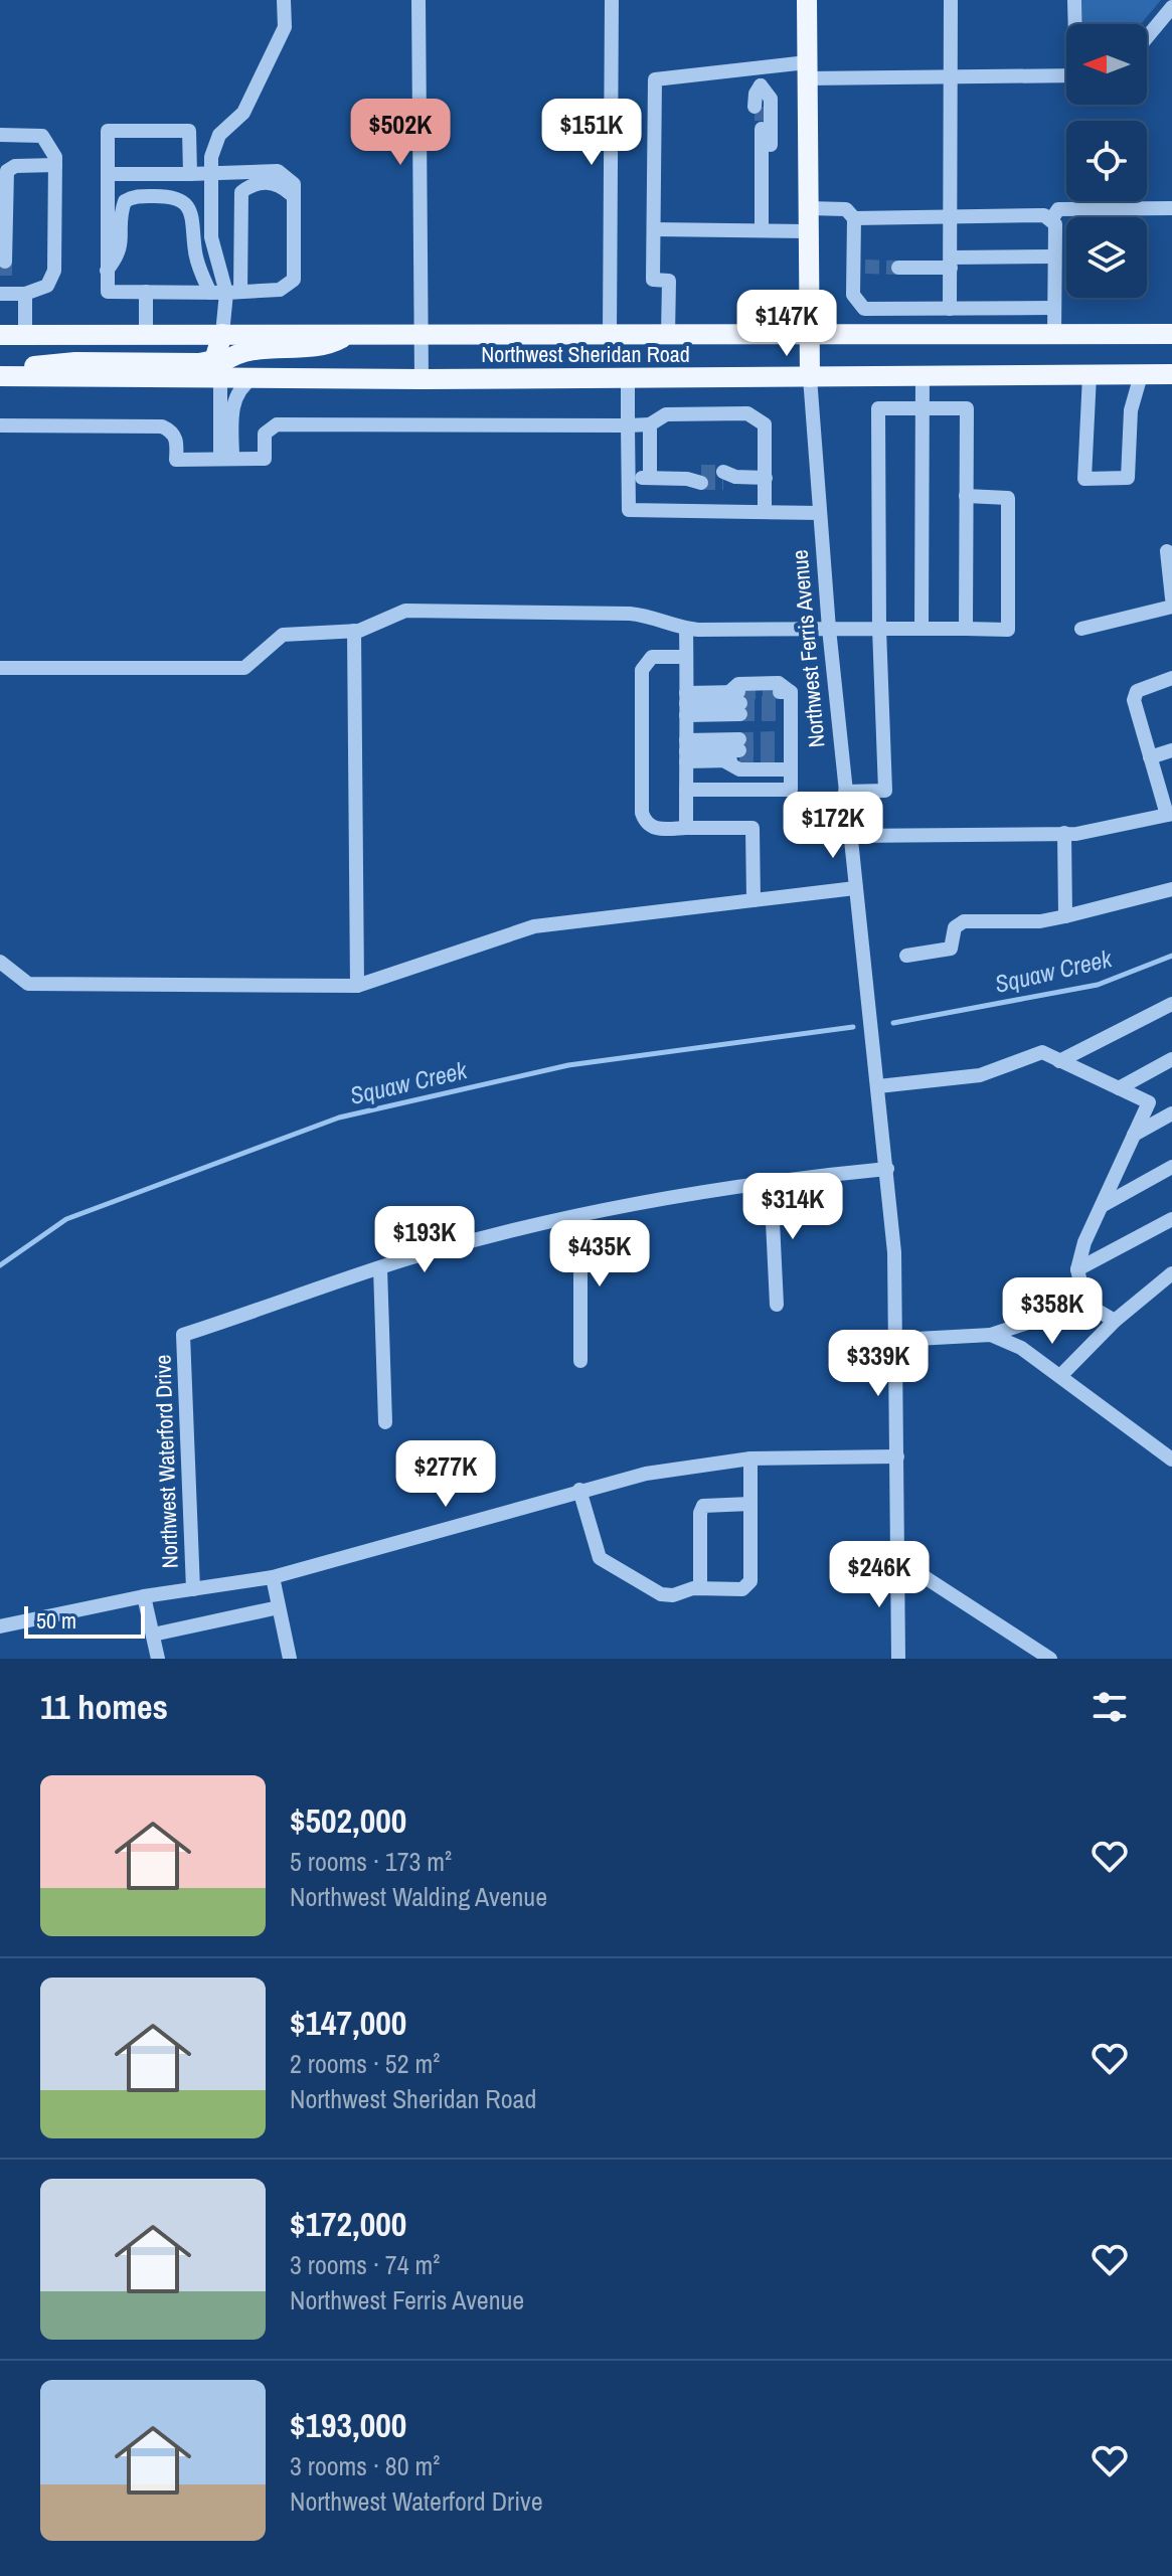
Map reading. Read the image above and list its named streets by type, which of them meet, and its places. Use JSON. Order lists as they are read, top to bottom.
{
  "streets": {
    "main road": ["Northwest Sheridan Road", "Northwest Ferris Avenue"],
    "street": ["Northwest Waterford Drive"]
  },
  "crossings": [
    ["Northwest Sheridan Road", "Northwest Ferris Avenue"],
    ["Northwest Ferris Avenue", "Northwest Waterford Drive"]
  ],
  "water": ["Squaw Creek"],
  "scale_bar": "50 m",
  "north": "left",
  "page": {
    "price": [
      "$502K",
      "$151K",
      "$147K",
      "$172K",
      "$314K",
      "$193K",
      "$435K",
      "$358K",
      "$339K",
      "$277K",
      "$246K"
    ],
    "scale": "50 m",
    "heading": "11 homes",
    "list": [
      {
        "name": "$502,000",
        "note": "5 rooms · 173 m² · Northwest Walding Avenue"
      },
      {
        "name": "$147,000",
        "note": "2 rooms · 52 m² · Northwest Sheridan Road"
      },
      {
        "name": "$172,000",
        "note": "3 rooms · 74 m² · Northwest Ferris Avenue"
      },
      {
        "name": "$193,000",
        "note": "3 rooms · 80 m² · Northwest Waterford Drive"
      }
    ]
  }
}
